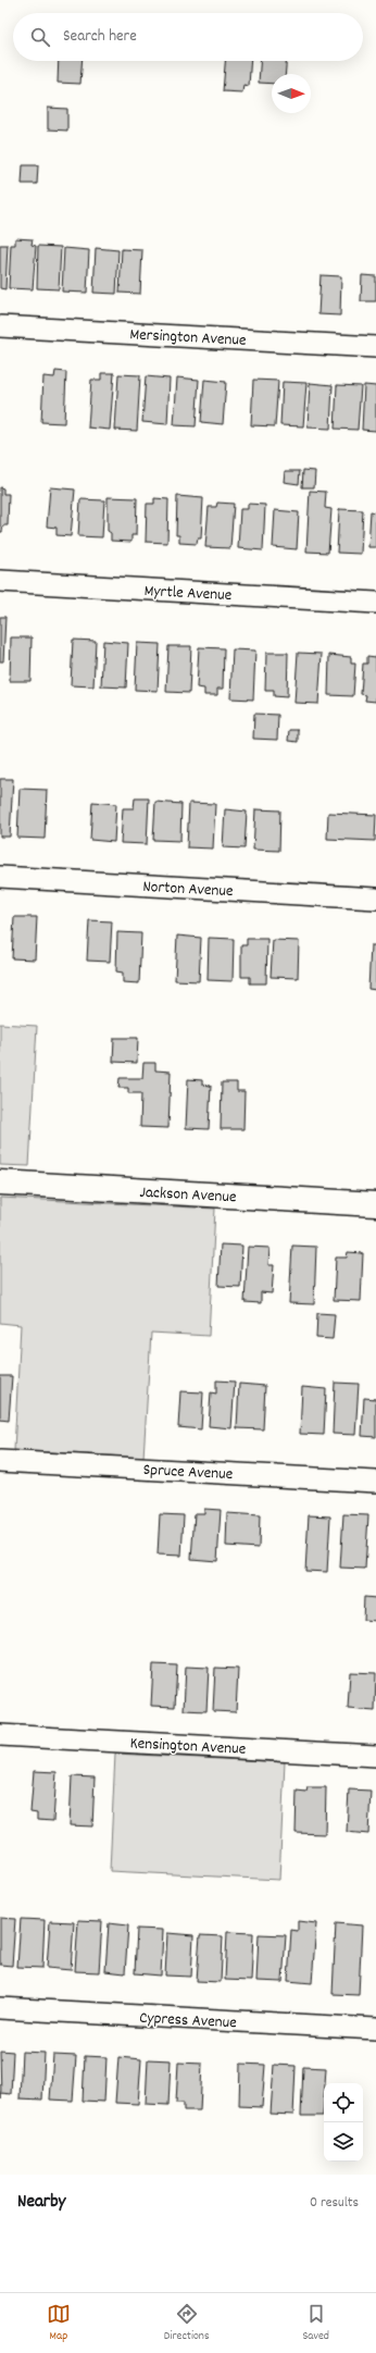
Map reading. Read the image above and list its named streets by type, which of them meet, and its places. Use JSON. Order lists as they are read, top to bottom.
{
  "streets": {
    "street": [
      "Mersington Avenue",
      "Myrtle Avenue",
      "Norton Avenue",
      "Jackson Avenue",
      "Spruce Avenue",
      "Kensington Avenue",
      "Cypress Avenue"
    ]
  },
  "north": "right",
  "page": {
    "search": "Search here",
    "heading": ["Nearby", "0 results"],
    "nav": ["Map", "Directions", "Saved"]
  }
}
